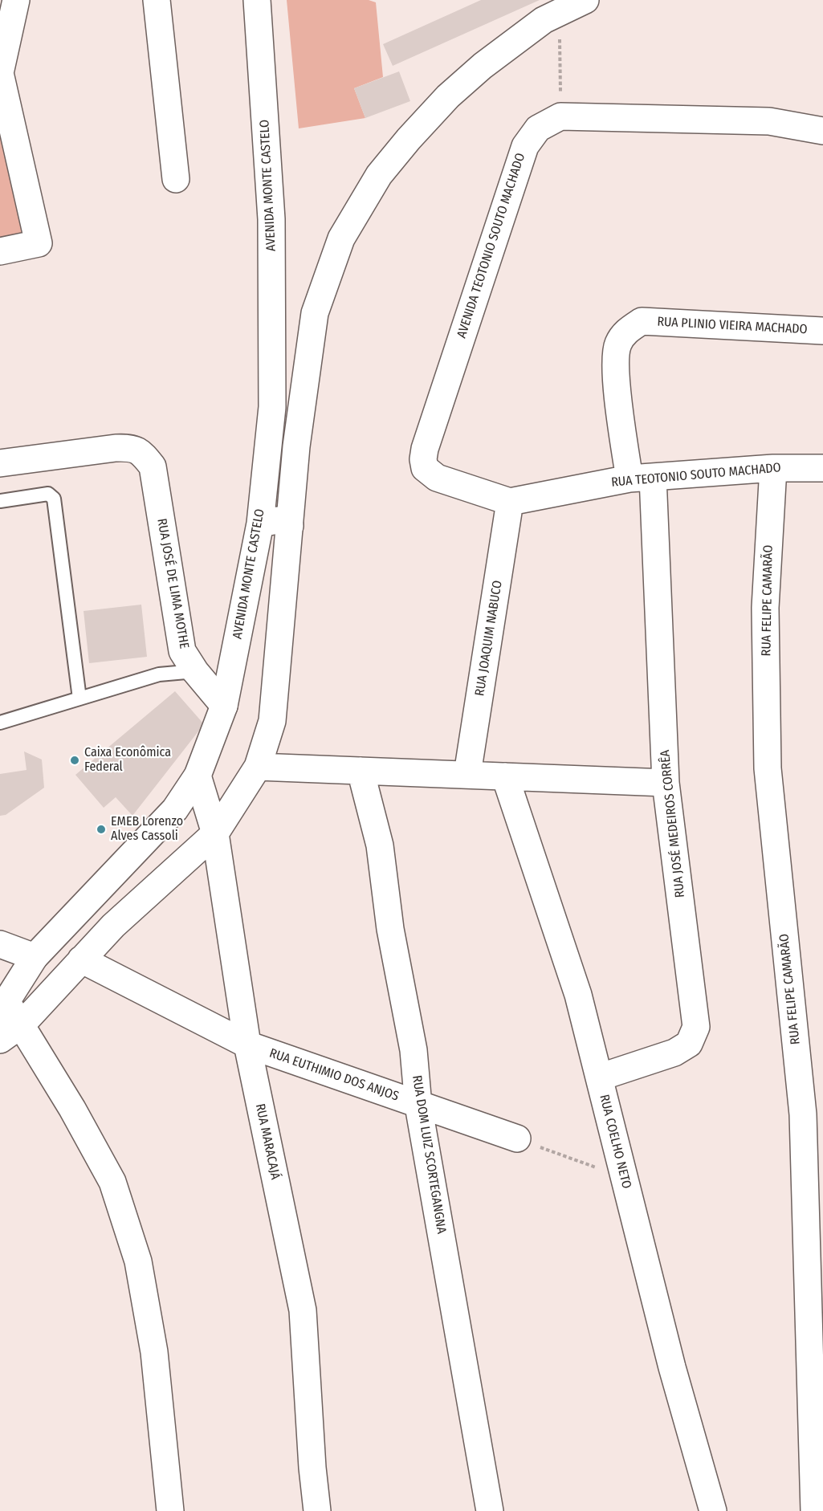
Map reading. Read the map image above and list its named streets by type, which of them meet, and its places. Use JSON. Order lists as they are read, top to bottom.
{
  "streets": {
    "street": [
      "AVENIDA MONTE CASTELO",
      "AVENIDA TEOTONIO SOUTO MACHADO",
      "RUA PLINIO VIEIRA MACHADO",
      "RUA TEOTONIO SOUTO MACHADO",
      "RUA JOSÉ DE LIMA MOTHE",
      "RUA FELIPE CAMARÃO",
      "RUA JOAQUIM NABUCO",
      "RUA JOSÉ MEDEIROS CORRÊA",
      "RUA EUTHIMIO DOS ANJOS",
      "RUA MARACAJÁ",
      "RUA COELHO NETO",
      "RUA DOM LUIZ SCORTEGANGNA"
    ]
  },
  "crossings": [
    ["AVENIDA MONTE CASTELO", "RUA JOSÉ DE LIMA MOTHE"],
    ["AVENIDA MONTE CASTELO", "RUA MARACAJÁ"],
    ["AVENIDA TEOTONIO SOUTO MACHADO", "RUA TEOTONIO SOUTO MACHADO"],
    ["RUA PLINIO VIEIRA MACHADO", "RUA TEOTONIO SOUTO MACHADO"],
    ["RUA PLINIO VIEIRA MACHADO", "RUA JOSÉ MEDEIROS CORRÊA"],
    ["RUA TEOTONIO SOUTO MACHADO", "RUA FELIPE CAMARÃO"],
    ["RUA TEOTONIO SOUTO MACHADO", "RUA JOAQUIM NABUCO"],
    ["RUA TEOTONIO SOUTO MACHADO", "RUA JOSÉ MEDEIROS CORRÊA"],
    ["RUA JOSÉ MEDEIROS CORRÊA", "RUA COELHO NETO"],
    ["RUA EUTHIMIO DOS ANJOS", "RUA MARACAJÁ"],
    ["RUA EUTHIMIO DOS ANJOS", "RUA DOM LUIZ SCORTEGANGNA"]
  ],
  "places": ["Caixa Econômica Federal", "EMEB Lorenzo Alves Cassoli"]
}
